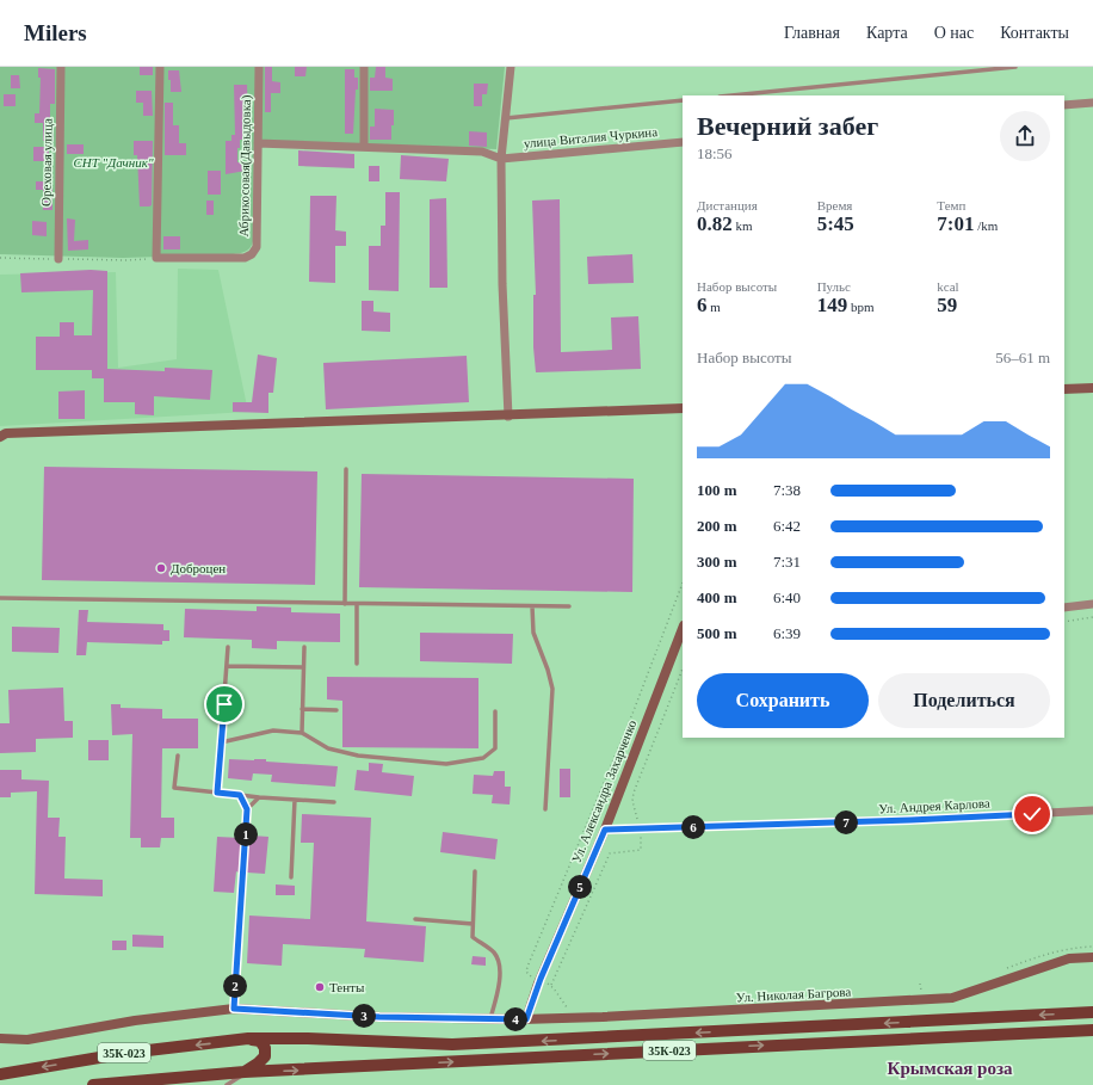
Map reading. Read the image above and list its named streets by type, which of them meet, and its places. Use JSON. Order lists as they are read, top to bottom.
{
  "streets": {
    "main road": ["35К-023"],
    "street": [
      "улица Виталия Чуркина",
      "Ореховая улица",
      "Абрикосовая(Давыдовка)",
      "Ул. Александра Захарченко",
      "Ул. Андрея Карлова",
      "Ул. Николая Багрова"
    ]
  },
  "crossings": [
    ["Ул. Александра Захарченко", "Ул. Андрея Карлова"],
    ["Ул. Александра Захарченко", "Ул. Николая Багрова"]
  ],
  "districts": ["Крымская роза"],
  "parks": ["СНТ \"Дачник\""],
  "places": ["Доброцен", "Тенты"],
  "page": {
    "header": "Milers",
    "nav": [
      "Главная",
      "Карта",
      "О нас",
      "Контакты"
    ],
    "heading": ["Вечерний забег", "18:56"],
    "stats": [
      ["Дистанция", "0.82 km"],
      ["Время", "5:45"],
      ["Темп", "7:01 /km"],
      ["Набор высоты", "6 m"],
      ["Пульс", "149 bpm"],
      ["kcal", "59"]
    ],
    "chart": ["Набор высоты", "56–61 m"],
    "list": [
      {
        "name": "100 m",
        "note": "7:38"
      },
      {
        "name": "200 m",
        "note": "6:42"
      },
      {
        "name": "300 m",
        "note": "7:31"
      },
      {
        "name": "400 m",
        "note": "6:40"
      },
      {
        "name": "500 m",
        "note": "6:39"
      }
    ],
    "buttons": ["Сохранить", "Поделиться"],
    "pins": [
      "7",
      "6",
      "1",
      "5",
      "2",
      "3",
      "4"
    ]
  }
}
